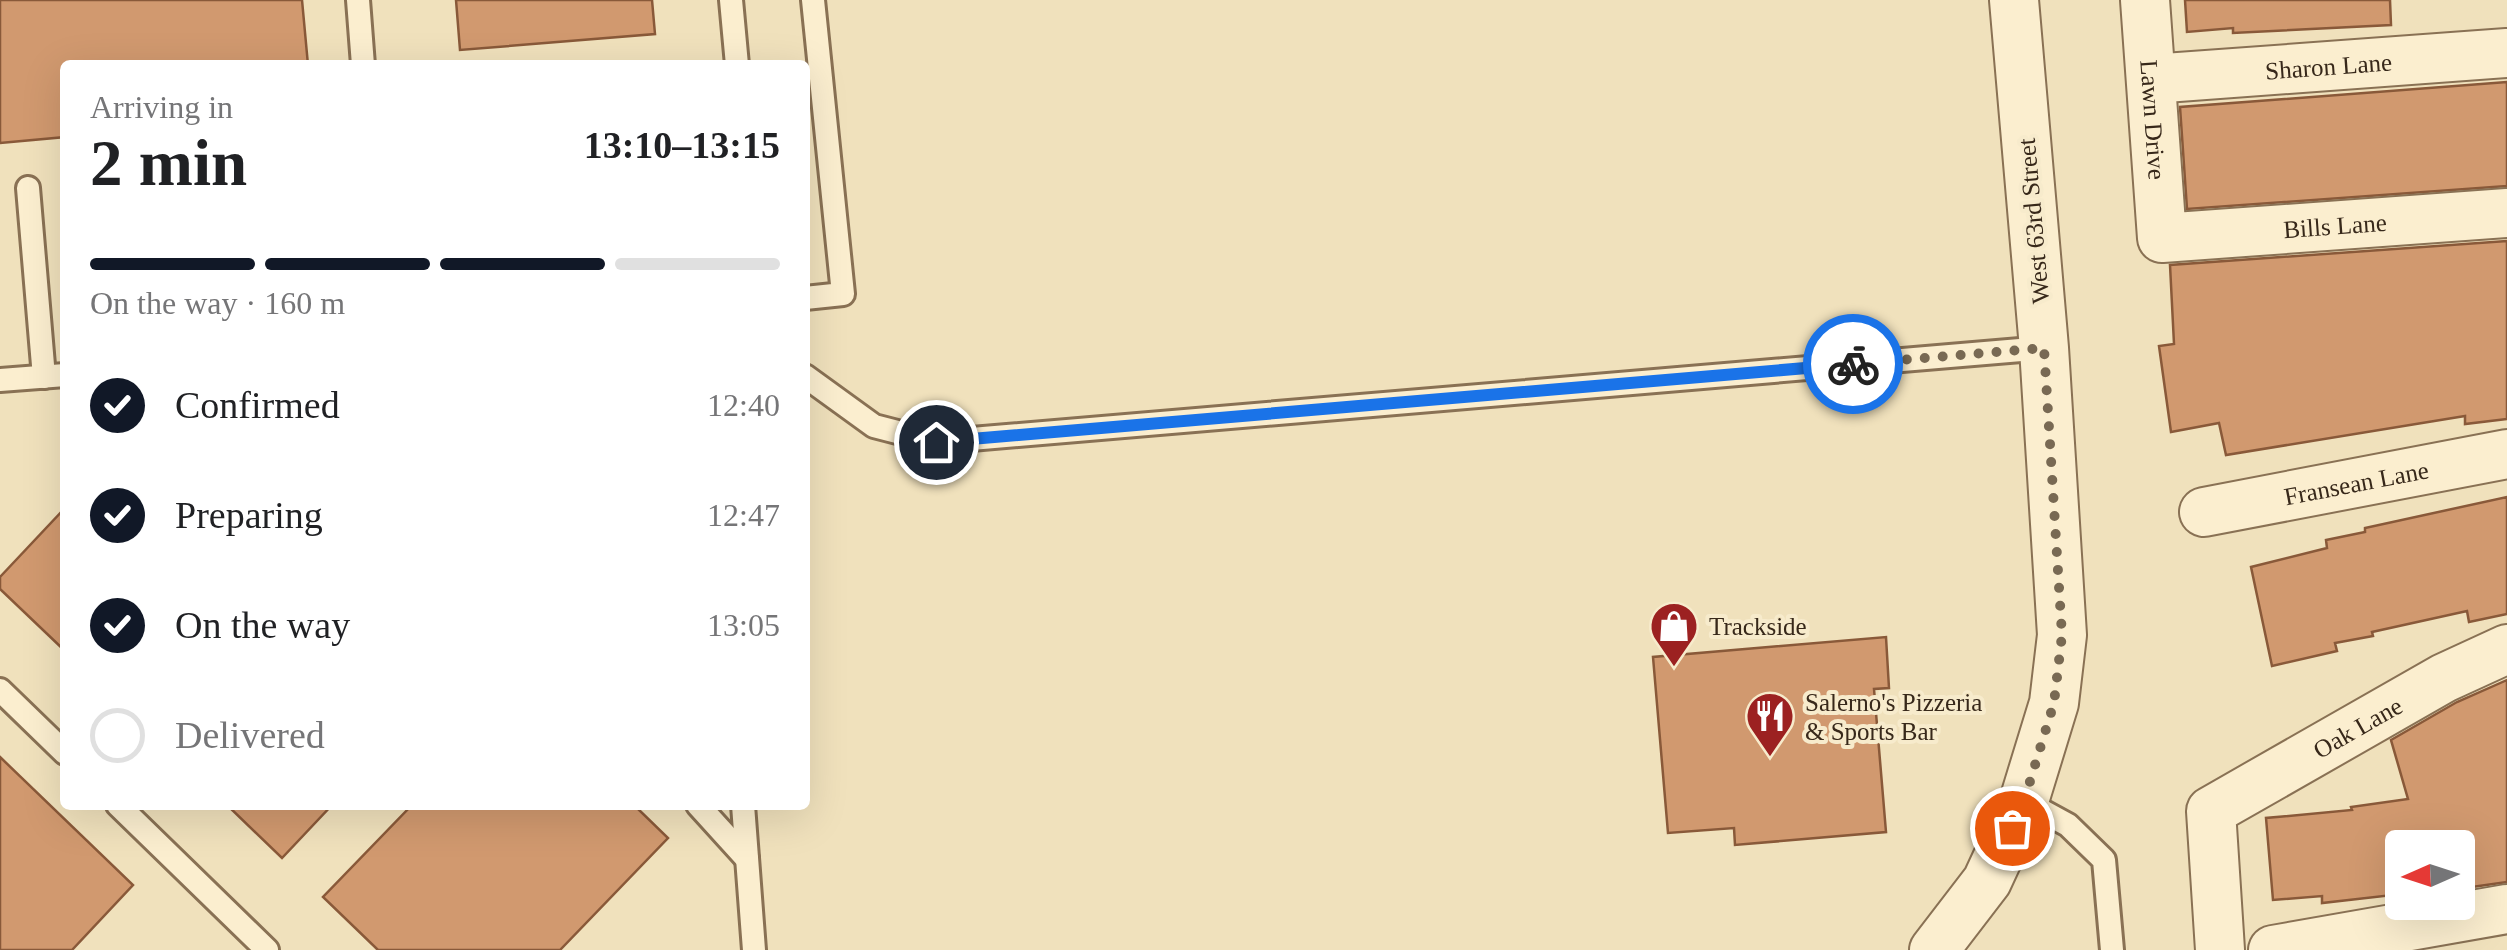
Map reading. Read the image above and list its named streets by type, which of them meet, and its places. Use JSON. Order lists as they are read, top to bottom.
{
  "streets": {
    "street": [
      "Sharon Lane",
      "Lawn Drive",
      "West 63rd Street",
      "Bills Lane",
      "Fransean Lane",
      "Oak Lane"
    ]
  },
  "crossings": [
    ["Sharon Lane", "Lawn Drive"],
    ["Lawn Drive", "Bills Lane"]
  ],
  "places": {
    "shop": ["Trackside"],
    "restaurant": ["Salerno's Pizzeria & Sports Bar"]
  },
  "north": "left",
  "page": {
    "heading": ["2 min", "Arriving in", "13:10–13:15"],
    "bar": "On the way · 160 m",
    "list": [
      ["Confirmed", "12:40"],
      ["Preparing", "12:47"],
      ["On the way", "13:05"],
      "Delivered"
    ]
  }
}
